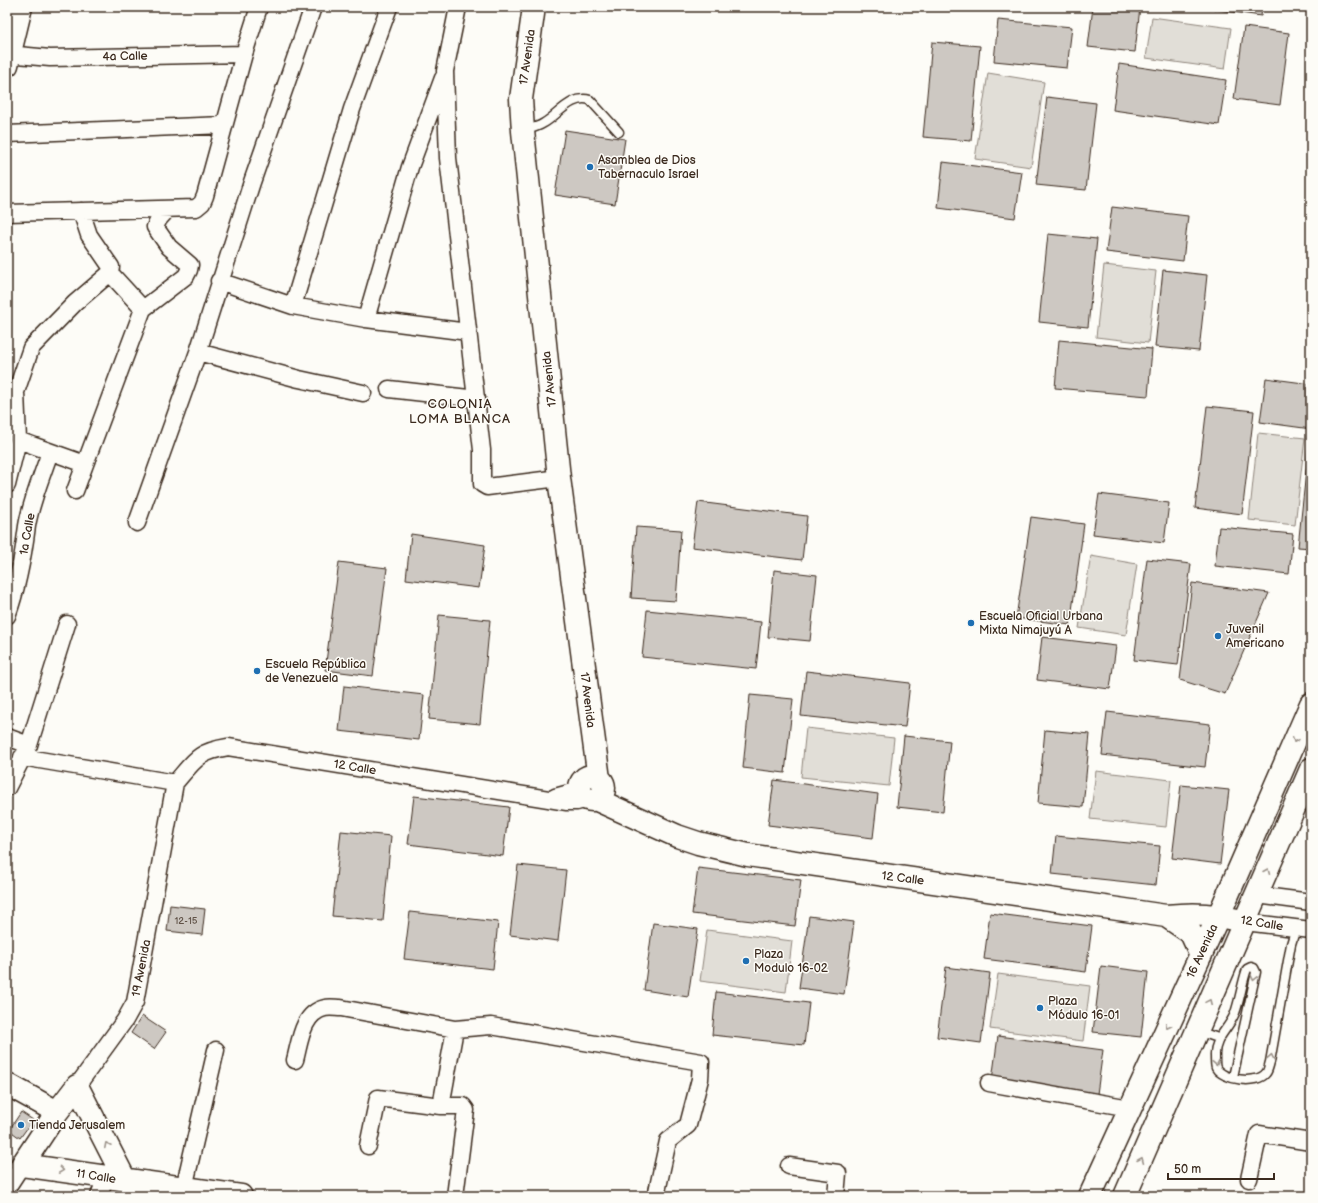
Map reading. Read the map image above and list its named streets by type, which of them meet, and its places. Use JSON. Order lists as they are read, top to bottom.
{
  "streets": {
    "street": [
      "4a Calle",
      "17 Avenida",
      "1a Calle",
      "12 Calle",
      "16 Avenida",
      "19 Avenida",
      "11 Calle"
    ]
  },
  "crossings": [
    ["17 Avenida", "12 Calle"],
    ["12 Calle", "16 Avenida"],
    ["12 Calle", "19 Avenida"],
    ["19 Avenida", "11 Calle"]
  ],
  "one_way": ["11 Calle"],
  "districts": ["COLONIA LOMA BLANCA"],
  "places": [
    "Asamblea de Dios Tabernaculo Israel",
    "Escuela Oficial Urbana Mixta Nimajuyú A",
    "Juvenil Americano",
    "Escuela República de Venezuela",
    "Plaza Modulo 16-02",
    "Plaza Módulo 16-01",
    "Tienda Jerusalem"
  ],
  "house_numbers": ["12-15"],
  "scale_bar": "50 m"
}
